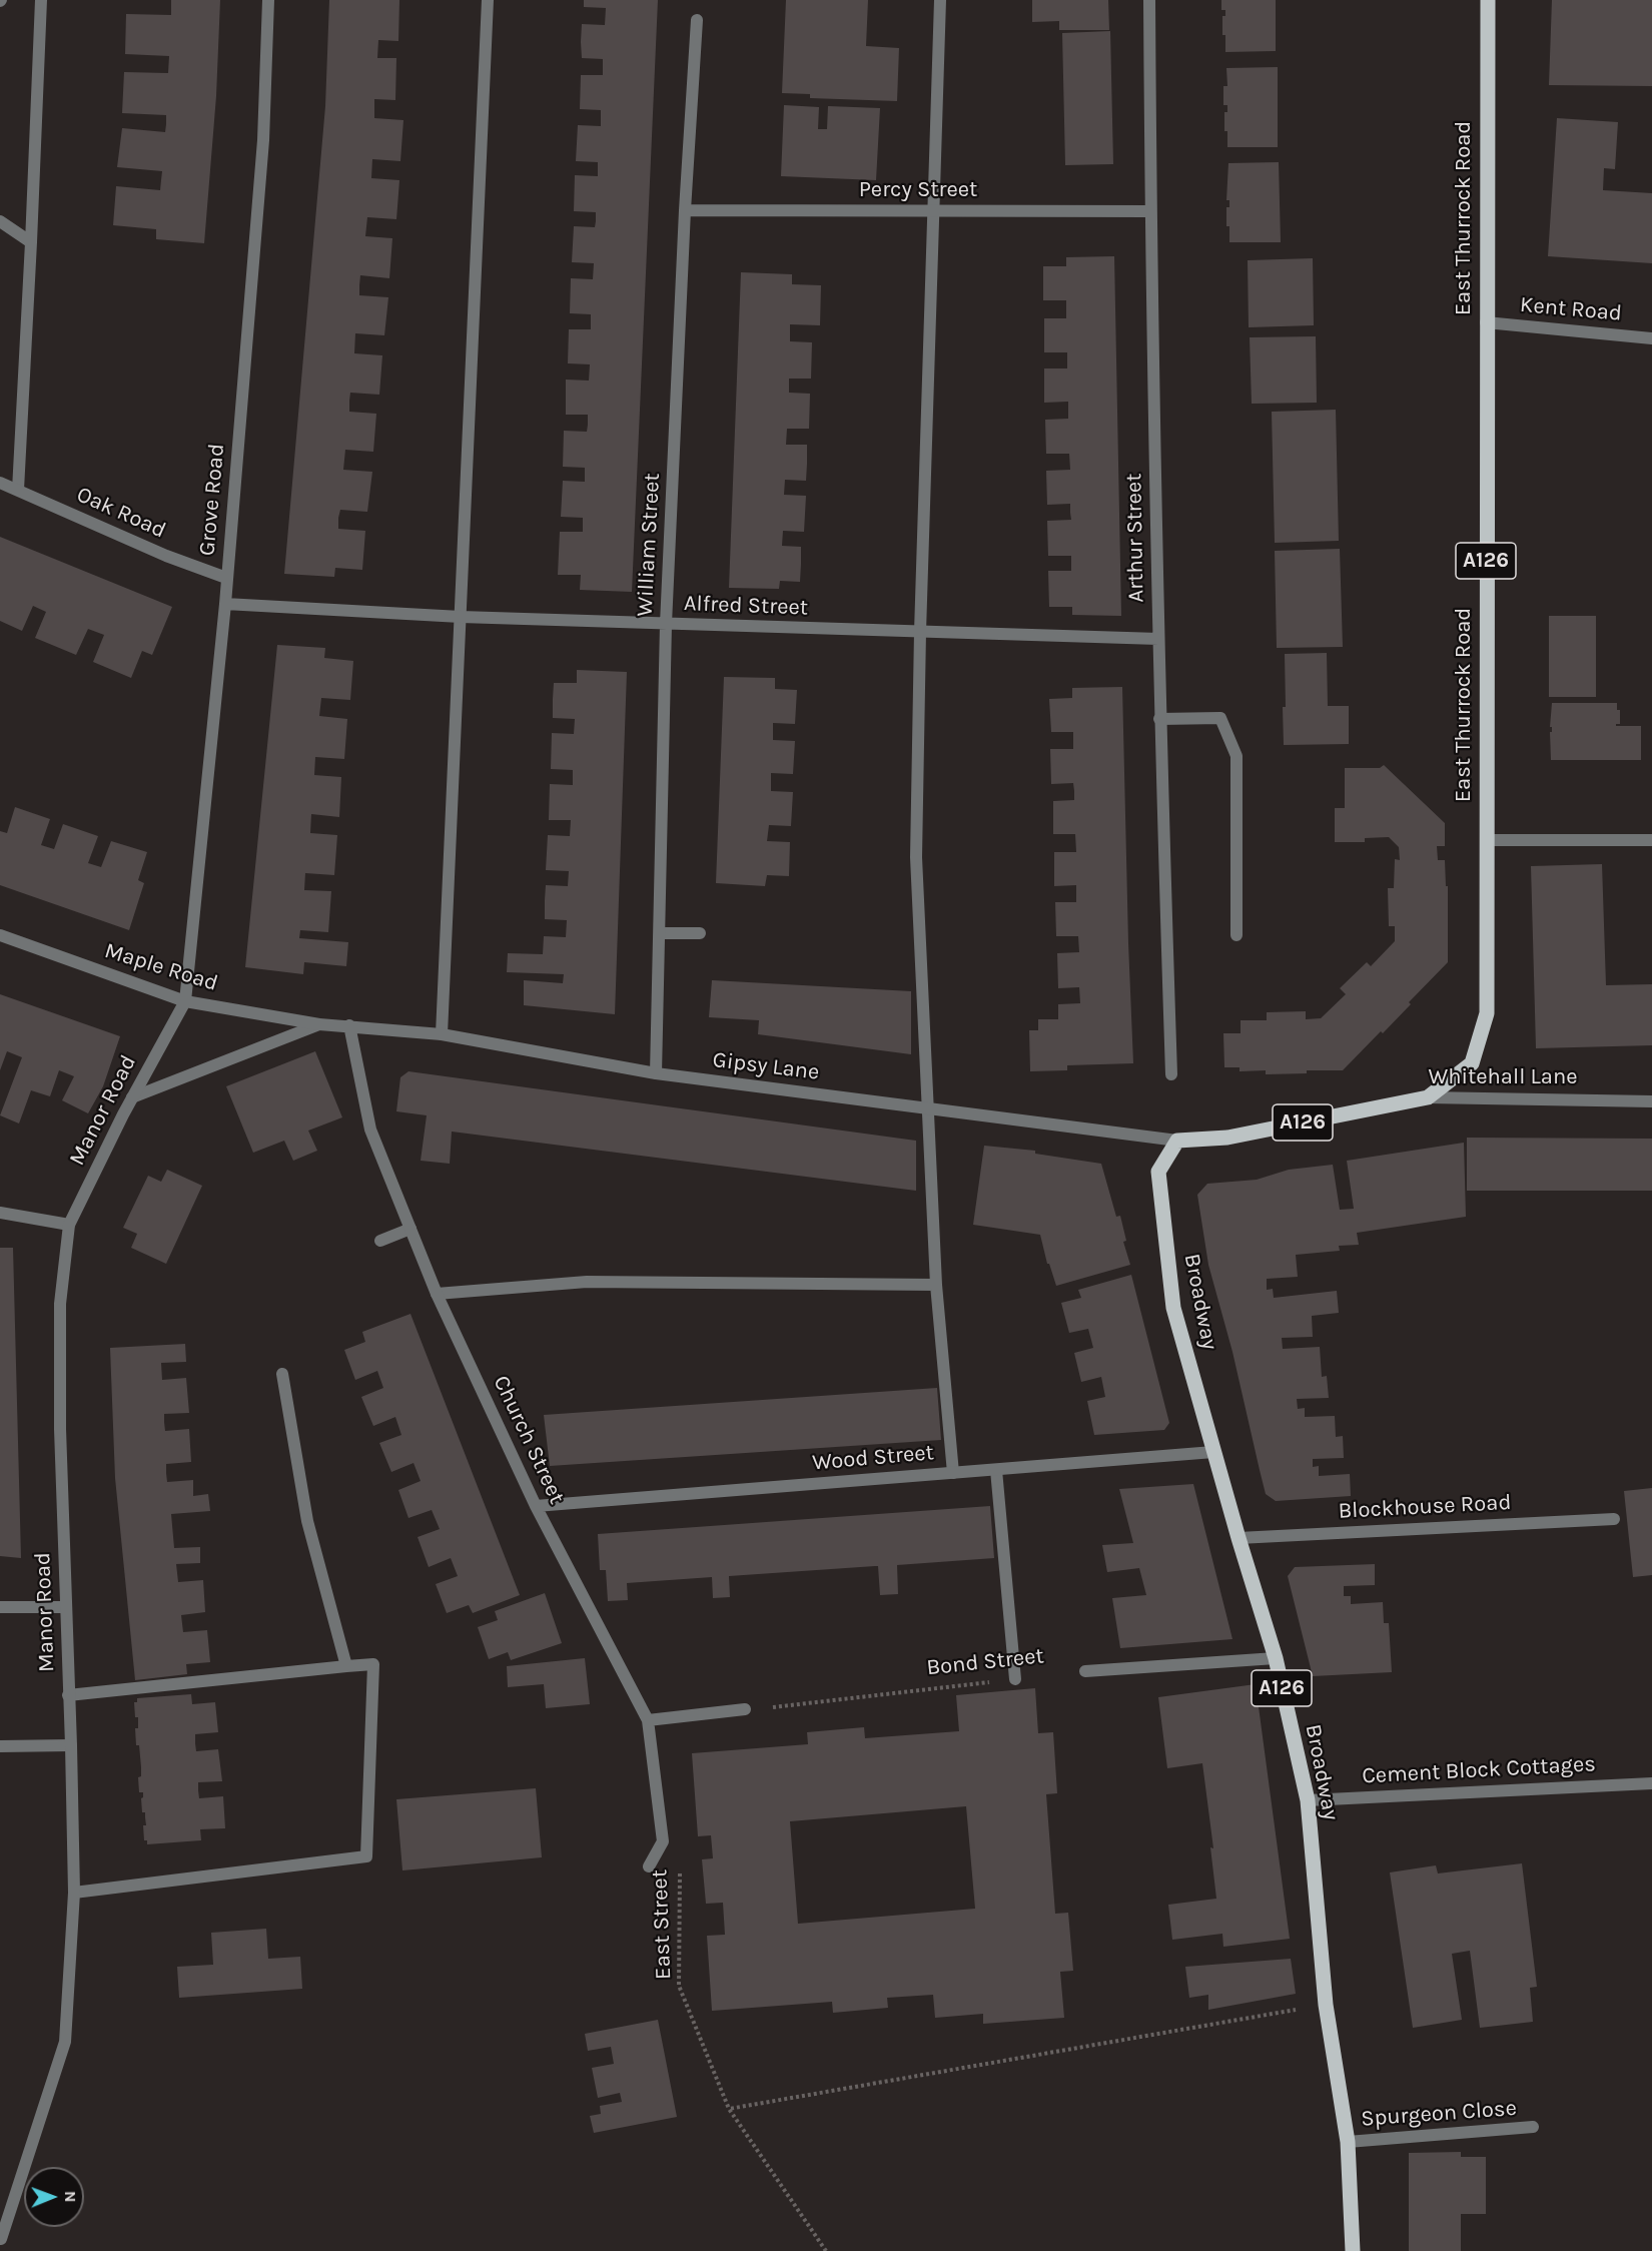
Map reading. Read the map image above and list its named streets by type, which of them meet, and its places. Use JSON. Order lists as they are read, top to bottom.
{
  "streets": {
    "main road": [
      "East Thurrock Road",
      "A126",
      "Whitehall Lane",
      "Broadway"
    ],
    "street": [
      "Percy Street",
      "Kent Road",
      "Grove Road",
      "Oak Road",
      "Arthur Street",
      "William Street",
      "Alfred Street",
      "Maple Road",
      "Gipsy Lane",
      "Manor Road",
      "Church Street",
      "Wood Street",
      "Blockhouse Road",
      "Cement Block Cottages",
      "Spurgeon Close"
    ],
    "path": ["Bond Street", "East Street"]
  },
  "crossings": [
    ["Percy Street", "Arthur Street"],
    ["Percy Street", "William Street"],
    ["East Thurrock Road", "Kent Road"],
    ["East Thurrock Road", "Whitehall Lane"],
    ["Grove Road", "Oak Road"],
    ["Grove Road", "Alfred Street"],
    ["Grove Road", "Maple Road"],
    ["Grove Road", "Manor Road"],
    ["Arthur Street", "Alfred Street"],
    ["William Street", "Alfred Street"],
    ["William Street", "Gipsy Lane"],
    ["Maple Road", "Gipsy Lane"],
    ["Maple Road", "Manor Road"],
    ["Maple Road", "Church Street"],
    ["Gipsy Lane", "Whitehall Lane"],
    ["Gipsy Lane", "Broadway"],
    ["Gipsy Lane", "Church Street"],
    ["Whitehall Lane", "Broadway"],
    ["Broadway", "Wood Street"],
    ["Broadway", "Blockhouse Road"],
    ["Broadway", "Cement Block Cottages"],
    ["Broadway", "Spurgeon Close"],
    ["Church Street", "Wood Street"],
    ["Church Street", "East Street"]
  ],
  "north": "right"
}
